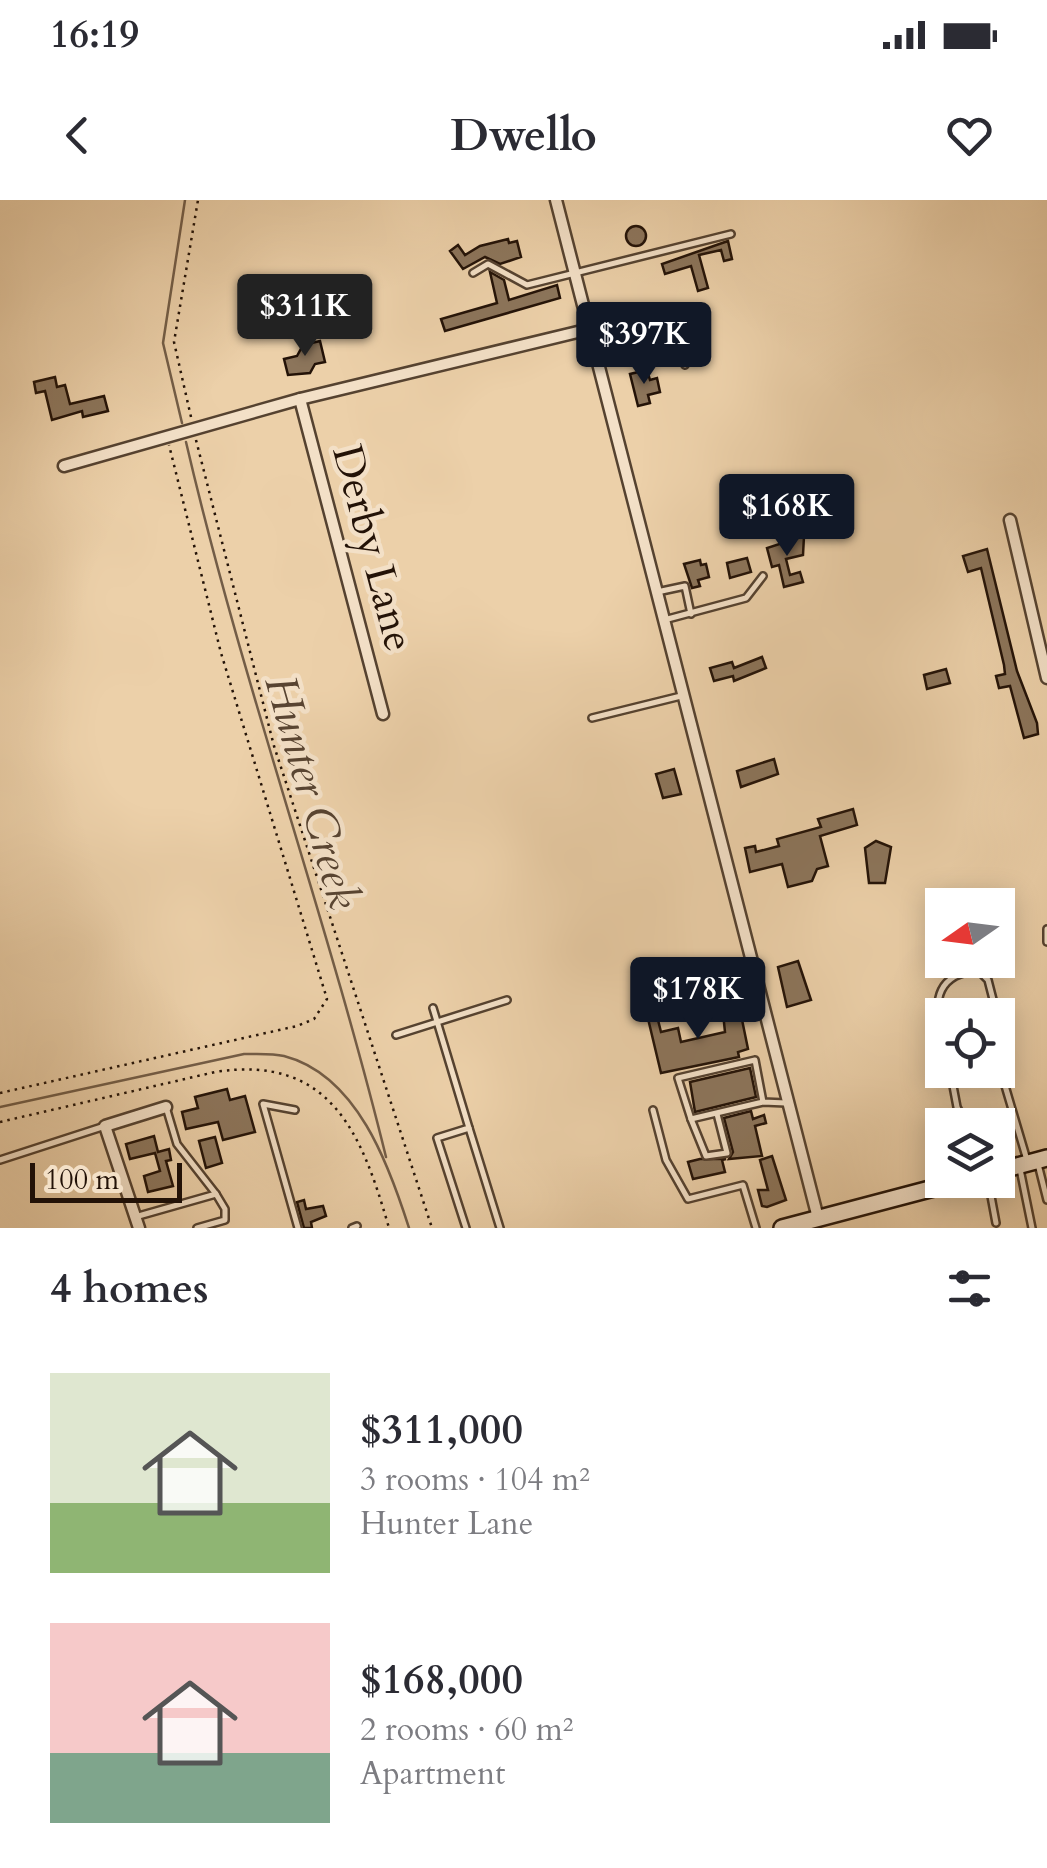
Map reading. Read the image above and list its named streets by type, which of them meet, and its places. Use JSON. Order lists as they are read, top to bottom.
{
  "streets": {
    "street": ["Derby Lane"]
  },
  "water": ["Hunter Creek"],
  "scale_bar": "100 m",
  "north": "left",
  "page": {
    "status": "16:19",
    "header": "Dwello",
    "price": [
      "$311K",
      "$397K",
      "$168K",
      "$178K"
    ],
    "scale": "100 m",
    "heading": "4 homes",
    "list": [
      {
        "name": "$311,000",
        "note": "3 rooms · 104 m² · Hunter Lane"
      },
      {
        "name": "$168,000",
        "note": "2 rooms · 60 m² · Apartment"
      }
    ]
  }
}
